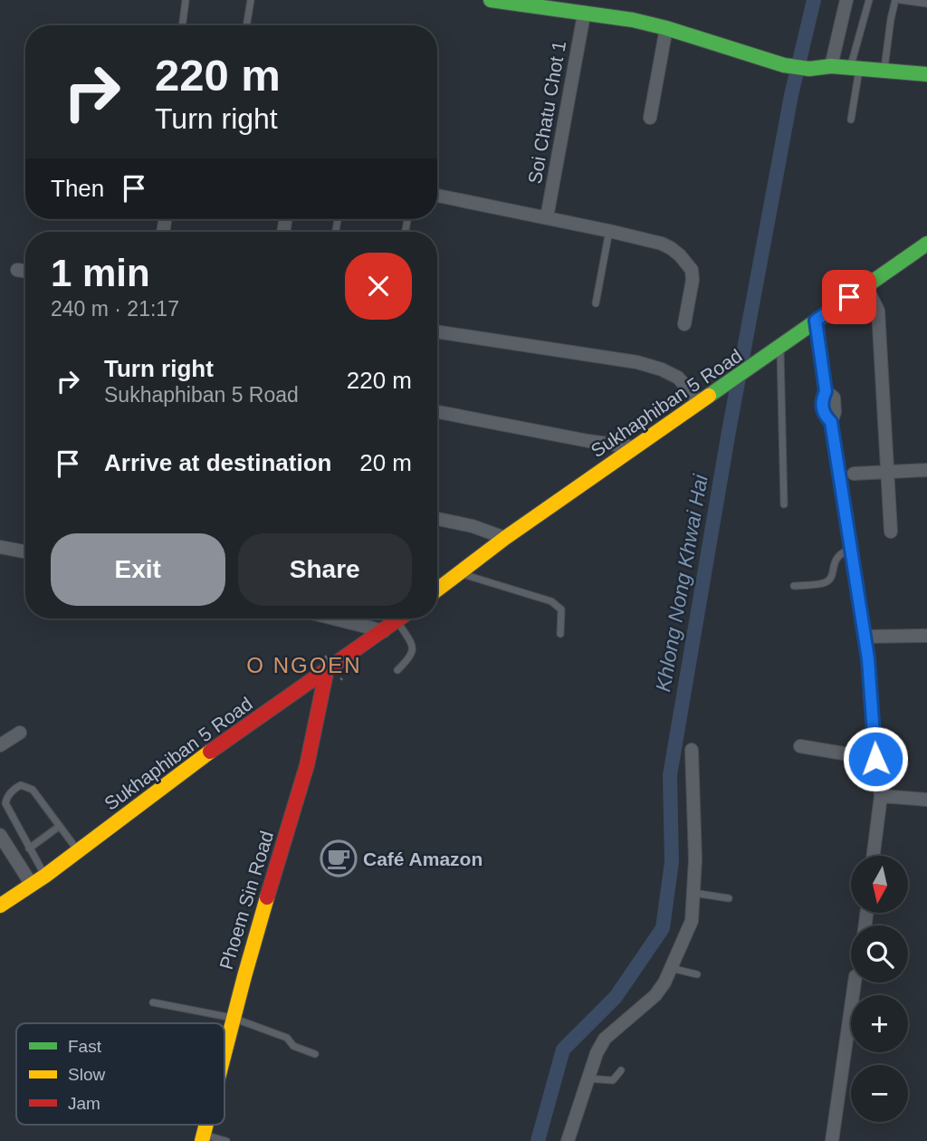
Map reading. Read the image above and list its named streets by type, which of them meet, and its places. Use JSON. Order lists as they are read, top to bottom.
{
  "streets": {
    "main road": ["Sukhaphiban 5 Road", "Phoem Sin Road"],
    "street": ["Soi Chatu Chot 1"]
  },
  "crossings": [
    ["Sukhaphiban 5 Road", "Phoem Sin Road"]
  ],
  "districts": ["O NGOEN"],
  "water": ["Khlong Nong Khwai Hai"],
  "places": {
    "cafe": ["Café Amazon"]
  },
  "legend": ["Fast", "Slow", "Jam"],
  "north": "bottom",
  "page": {
    "turn": ["220 m", "Turn right"],
    "then": "Then",
    "heading": ["1 min", "240 m · 21:17"],
    "list": [
      {
        "name": "Turn right",
        "note": "Sukhaphiban 5 Road",
        "value": "220 m"
      },
      {
        "name": "Arrive at destination",
        "value": "20 m"
      }
    ],
    "buttons": ["Exit", "Share"],
    "map_buttons": ["+", "−"]
  }
}
